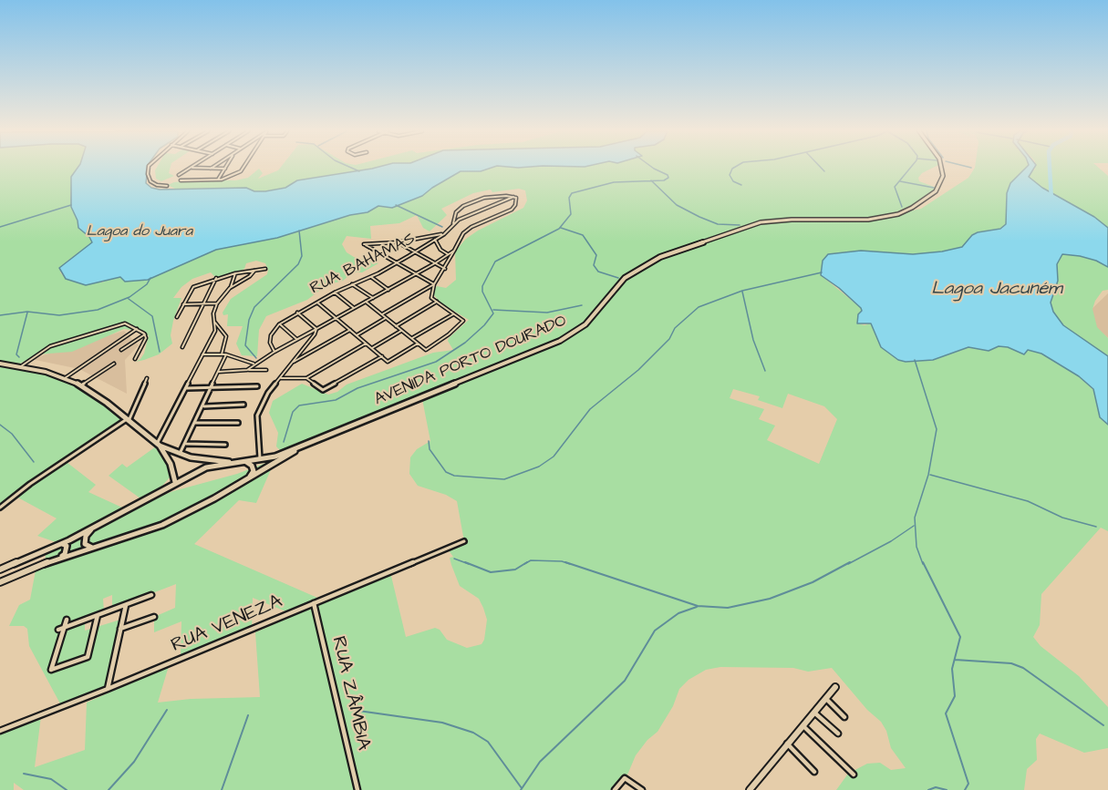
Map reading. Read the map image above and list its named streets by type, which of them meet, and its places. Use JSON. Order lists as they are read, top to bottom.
{
  "streets": {
    "main road": ["AVENIDA PORTO DOURADO"],
    "street": ["RUA BAHAMAS", "RUA VENEZA", "RUA ZÂMBIA"]
  },
  "crossings": [
    ["RUA VENEZA", "RUA ZÂMBIA"]
  ],
  "water": ["Lagoa do Juara", "Lagoa Jacuném"]
}
